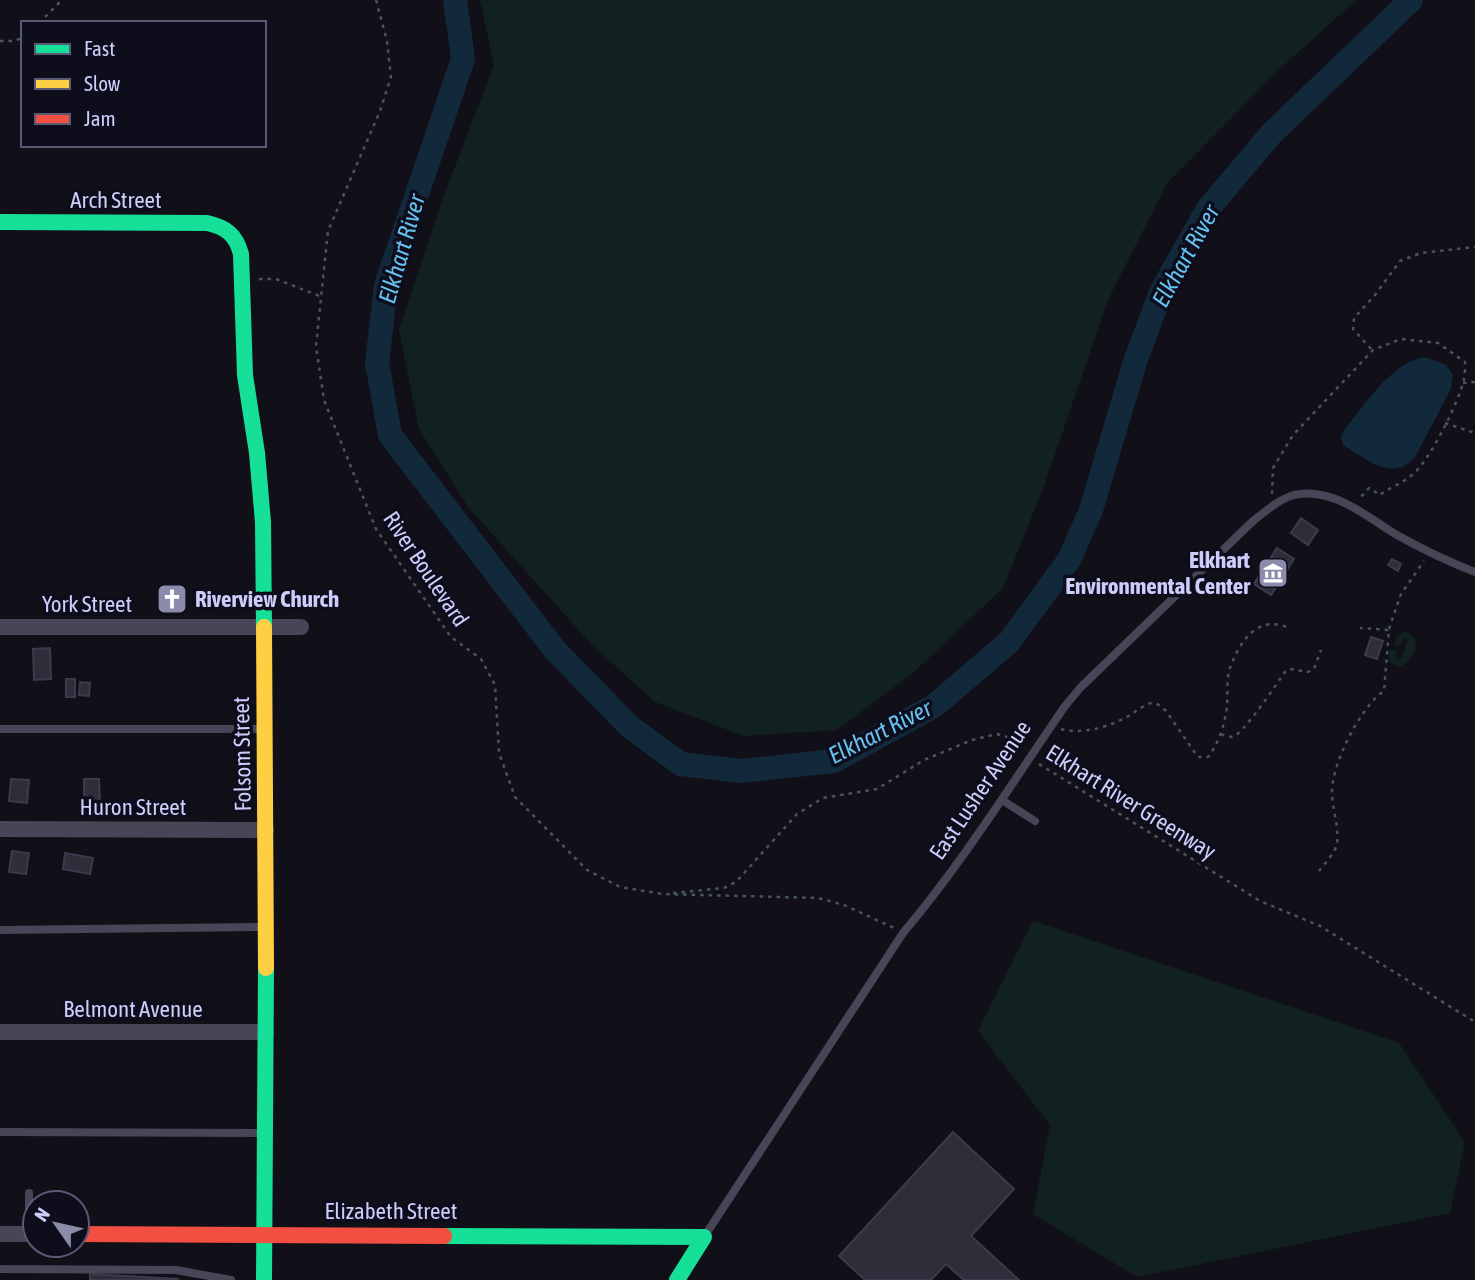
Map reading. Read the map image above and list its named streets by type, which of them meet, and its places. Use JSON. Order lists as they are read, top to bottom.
{
  "streets": {
    "street": [
      "Arch Street",
      "York Street",
      "Folsom Street",
      "East Lusher Avenue",
      "Huron Street",
      "Belmont Avenue",
      "Elizabeth Street"
    ],
    "path": ["River Boulevard", "Elkhart River Greenway"]
  },
  "crossings": [
    ["Arch Street", "Folsom Street"],
    ["River Boulevard", "East Lusher Avenue"],
    ["River Boulevard", "Elkhart River Greenway"],
    ["York Street", "Folsom Street"],
    ["Folsom Street", "Huron Street"],
    ["Folsom Street", "Belmont Avenue"],
    ["Folsom Street", "Elizabeth Street"],
    ["East Lusher Avenue", "Elkhart River Greenway"],
    ["East Lusher Avenue", "Elizabeth Street"]
  ],
  "water": ["Elkhart River"],
  "places": {
    "museum": ["Elkhart Environmental Center"],
    "church": ["Riverview Church"]
  },
  "legend": ["Fast", "Slow", "Jam"],
  "north": "top left"
}
